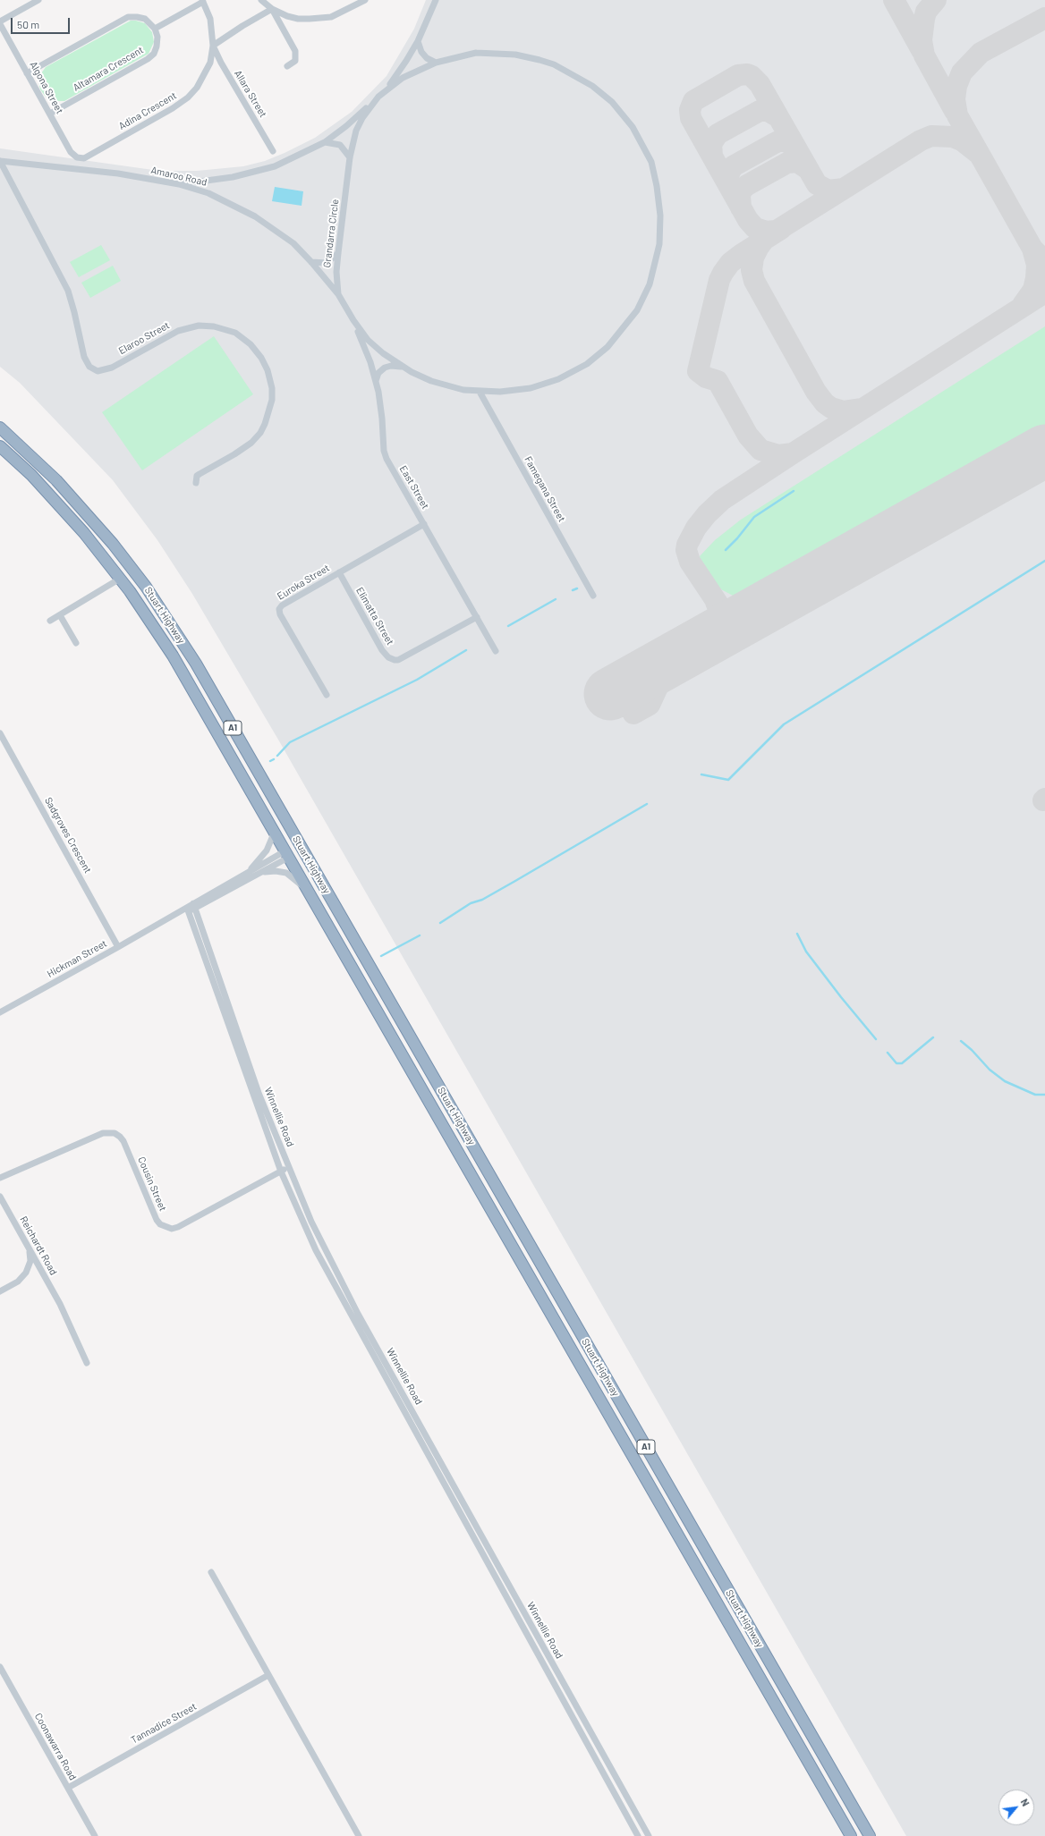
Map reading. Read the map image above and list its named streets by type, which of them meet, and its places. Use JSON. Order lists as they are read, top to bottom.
{
  "streets": {
    "highway": ["Stuart Highway", "A1"],
    "street": [
      "Altamara Crescent",
      "Algona Street",
      "Allara Street",
      "Adina Crescent",
      "Amaroo Road",
      "Grandarra Circle",
      "Elaroo Street",
      "East Street",
      "Famegana Street",
      "Euroka Street",
      "Elimatta Street",
      "Sadgroves Crescent",
      "Hickman Street",
      "Winnellie Road",
      "Cousin Street",
      "Reichardt Road",
      "Tannadice Street",
      "Coonawarra Road"
    ]
  },
  "crossings": [
    ["Altamara Crescent", "Algona Street"],
    ["Algona Street", "Adina Crescent"],
    ["Allara Street", "Adina Crescent"],
    ["Amaroo Road", "Grandarra Circle"],
    ["Amaroo Road", "Elaroo Street"],
    ["Grandarra Circle", "East Street"],
    ["Grandarra Circle", "Famegana Street"],
    ["East Street", "Euroka Street"],
    ["East Street", "Elimatta Street"],
    ["Euroka Street", "Elimatta Street"],
    ["Stuart Highway", "Hickman Street"],
    ["Sadgroves Crescent", "Hickman Street"],
    ["Hickman Street", "Winnellie Road"],
    ["Winnellie Road", "Cousin Street"],
    ["Tannadice Street", "Coonawarra Road"]
  ],
  "scale_bar": "50 m",
  "north": "top right"
}
